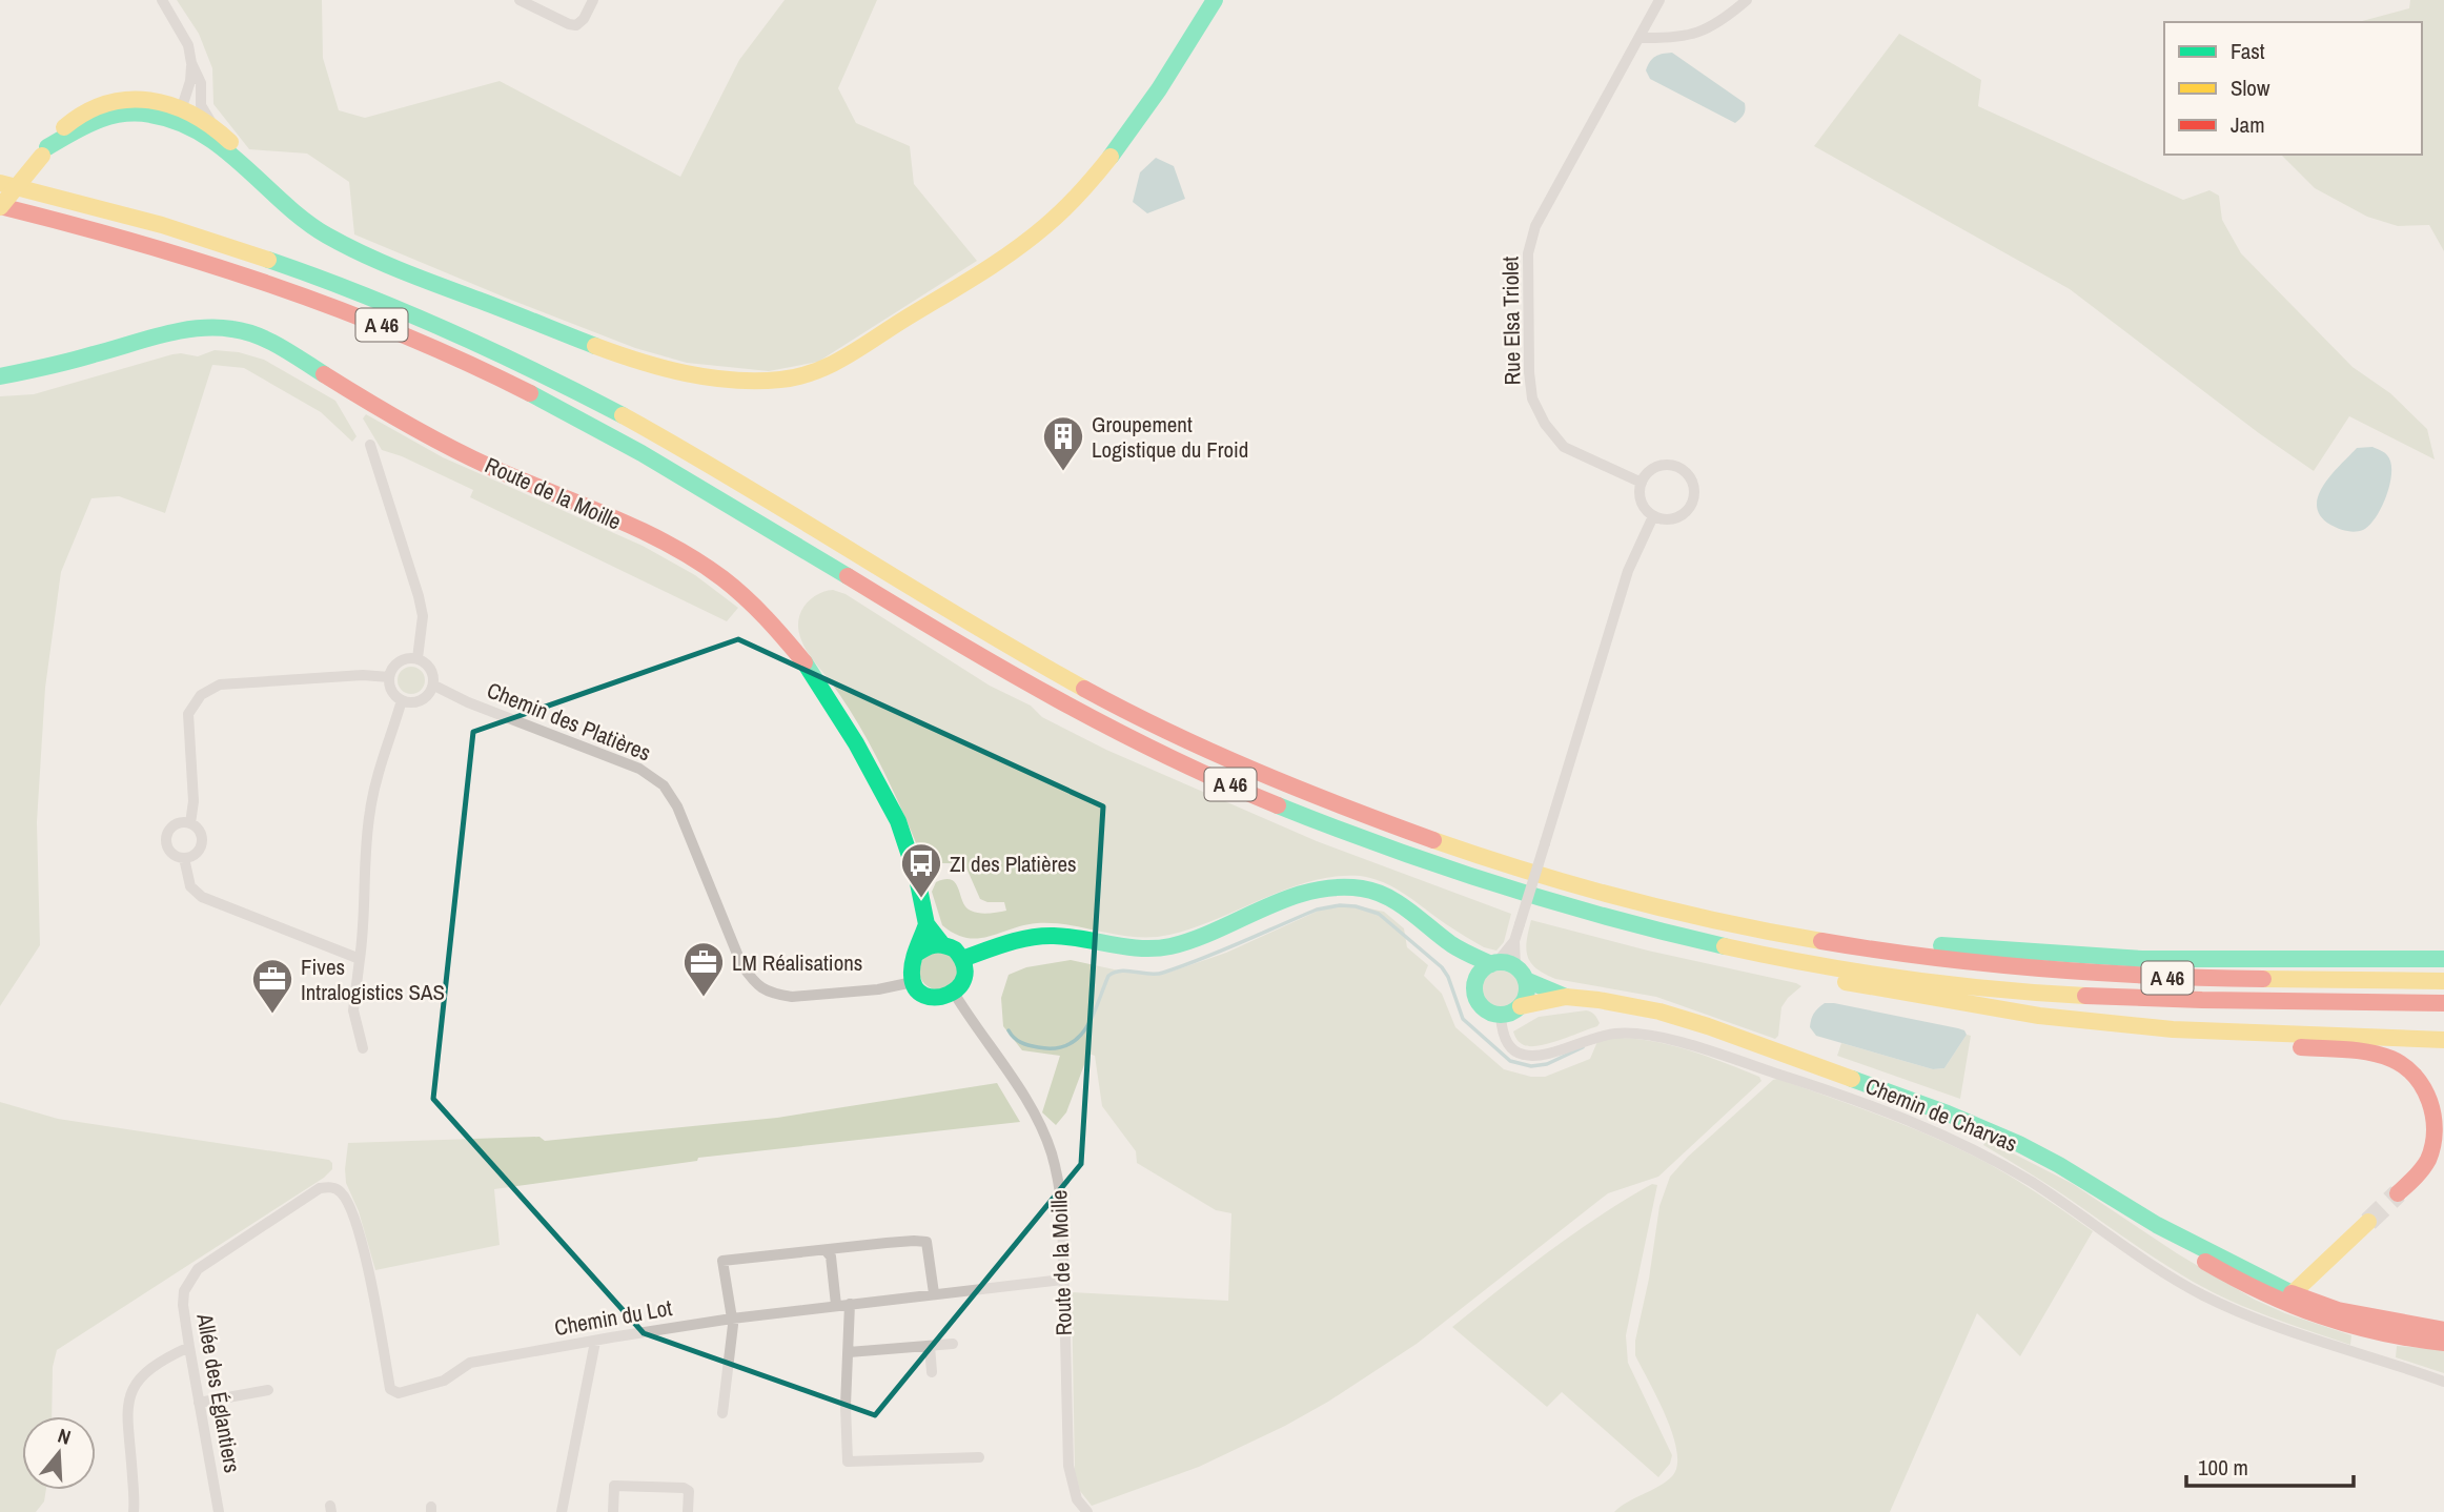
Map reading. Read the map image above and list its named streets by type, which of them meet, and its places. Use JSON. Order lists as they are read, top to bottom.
{
  "streets": {
    "main road": ["A 46", "Route de la Moille", "Chemin de Charvas"],
    "street": [
      "Rue Elsa Triolet",
      "Chemin des Platières",
      "Chemin du Lot",
      "Allée des Églantiers"
    ]
  },
  "crossings": [
    ["Route de la Moille", "Chemin des Platières"],
    ["Route de la Moille", "Chemin du Lot"],
    ["Chemin du Lot", "Allée des Églantiers"]
  ],
  "places": {
    "building": ["Groupement Logistique du Froid"],
    "bus stop": ["ZI des Platières"],
    "office": ["LM Réalisations", "Fives Intralogistics SAS"]
  },
  "legend": ["Fast", "Slow", "Jam"],
  "scale_bar": "100 m",
  "north": "top"
}
